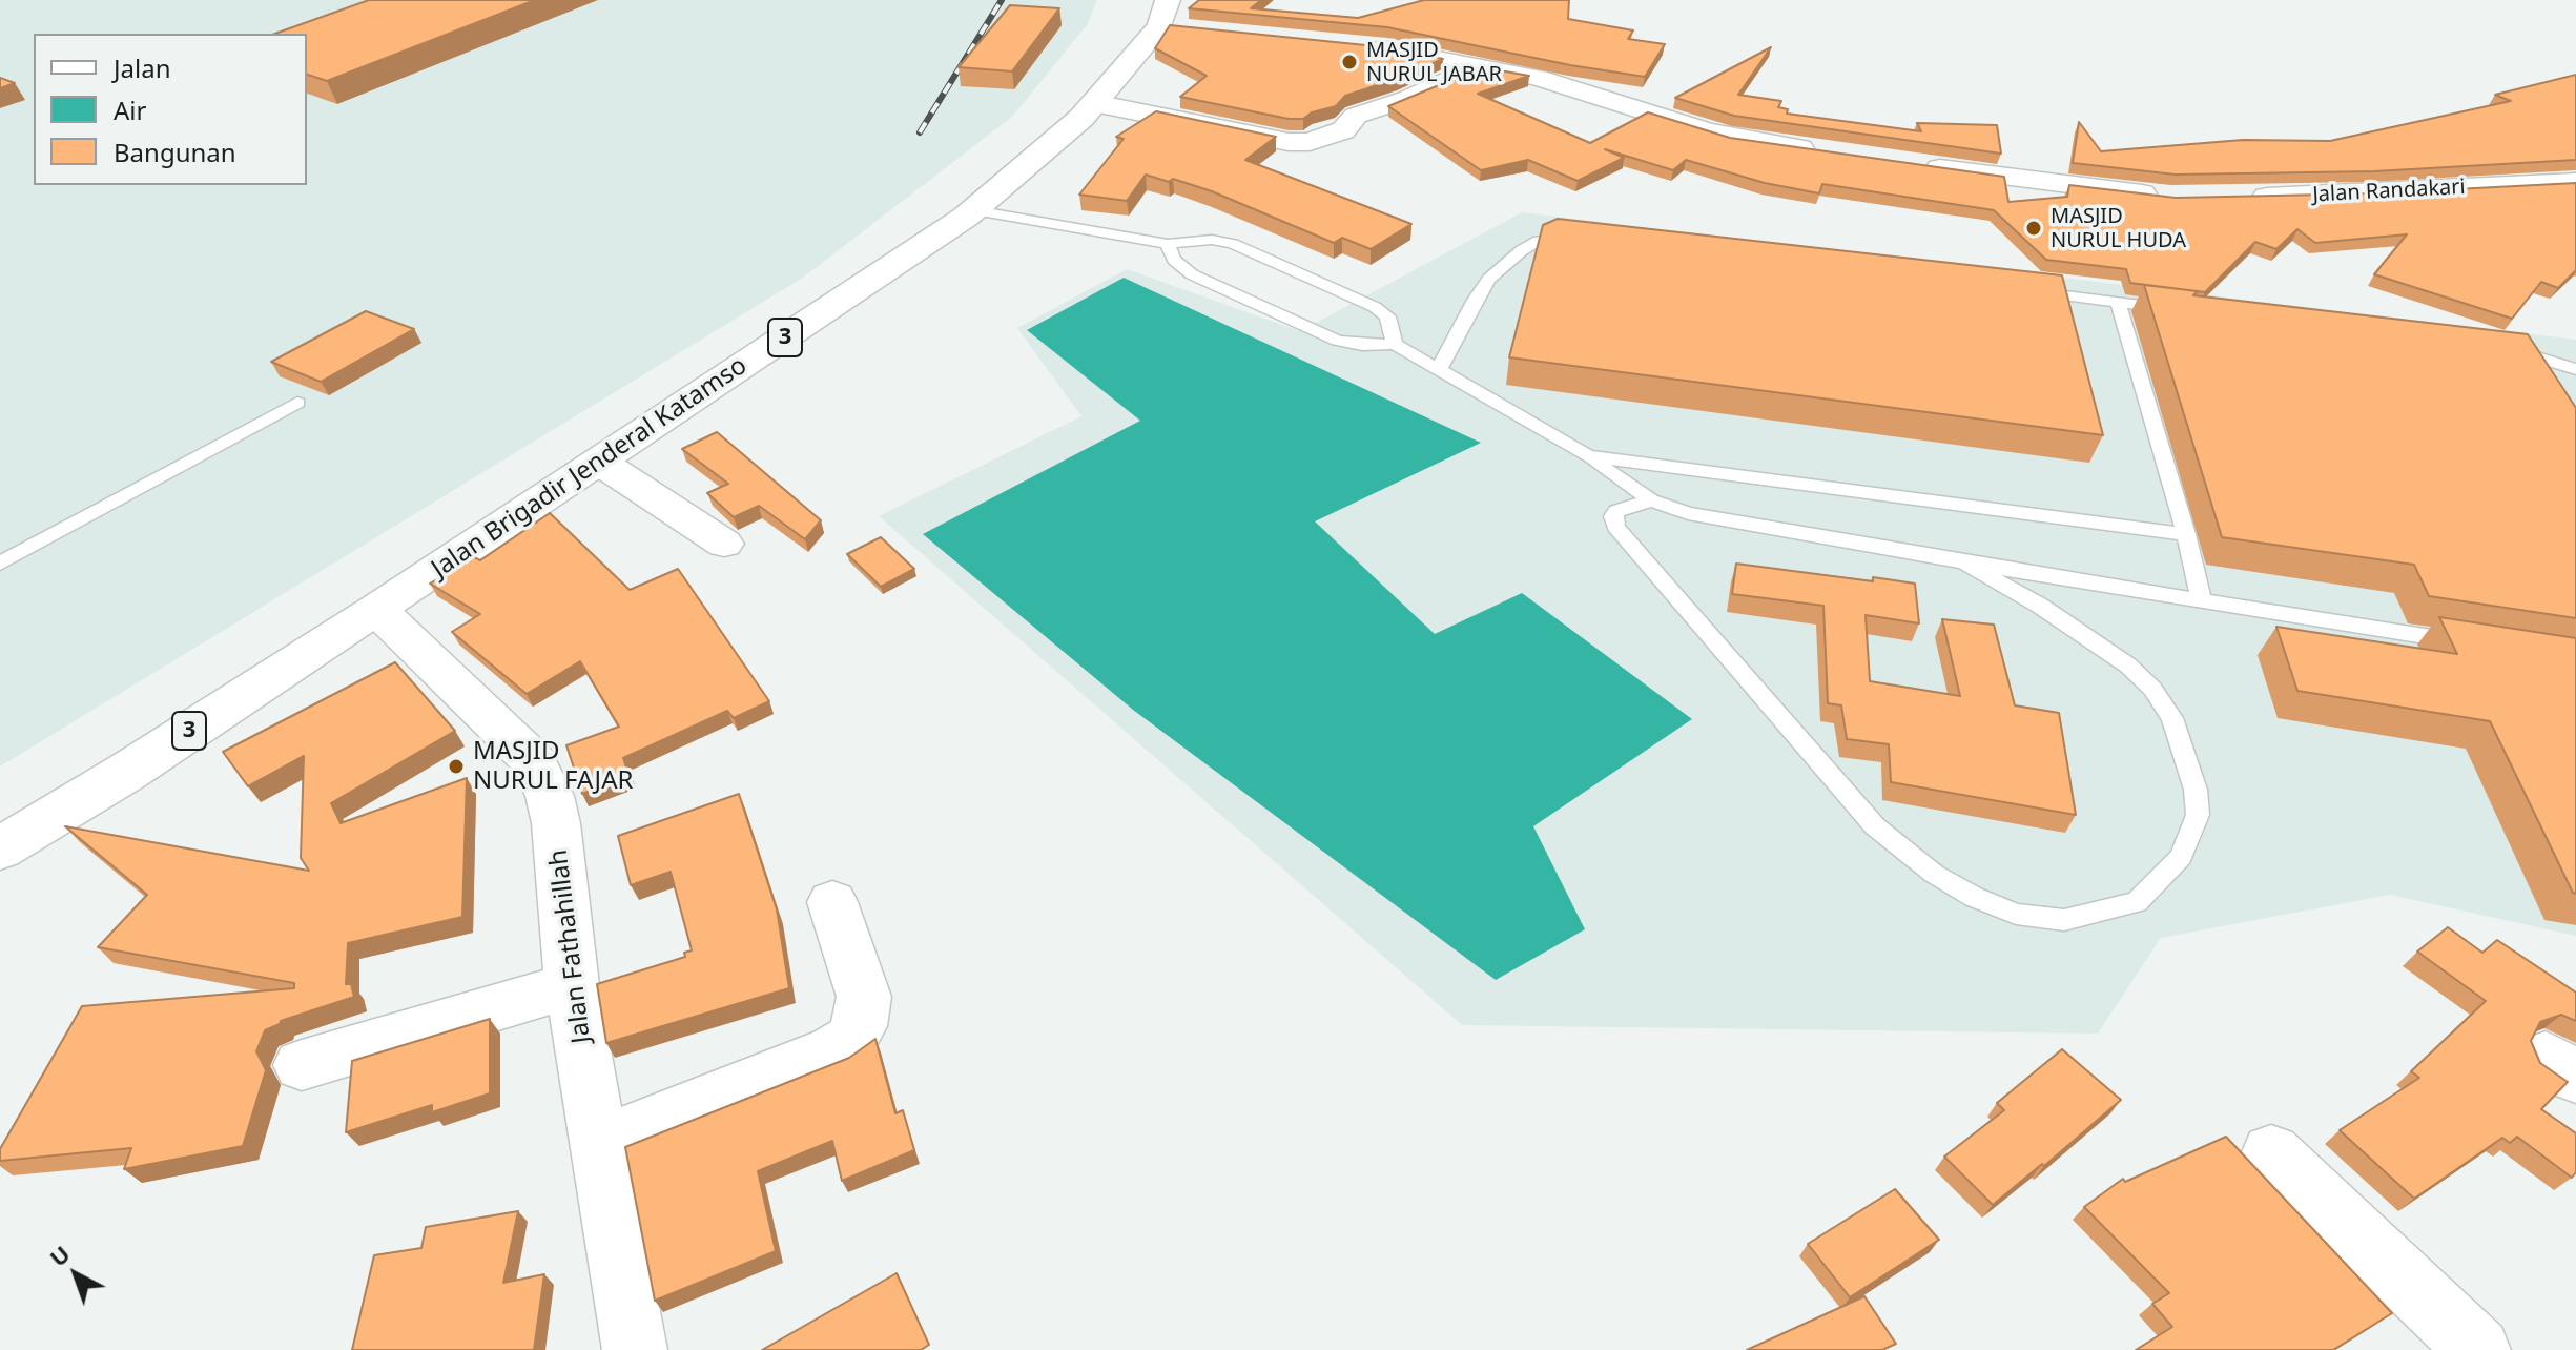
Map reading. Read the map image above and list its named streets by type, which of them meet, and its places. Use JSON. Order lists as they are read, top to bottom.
{
  "streets": {
    "highway": ["3", "Jalan Brigadir Jenderal Katamso"],
    "street": ["Jalan Randakari", "Jalan Fathahillah"]
  },
  "crossings": [
    ["Jalan Brigadir Jenderal Katamso", "Jalan Fathahillah"]
  ],
  "places": ["MASJID NURUL JABAR", "MASJID NURUL HUDA", "MASJID NURUL FAJAR"],
  "legend": ["Jalan", "Air", "Bangunan"],
  "north": "top left"
}
